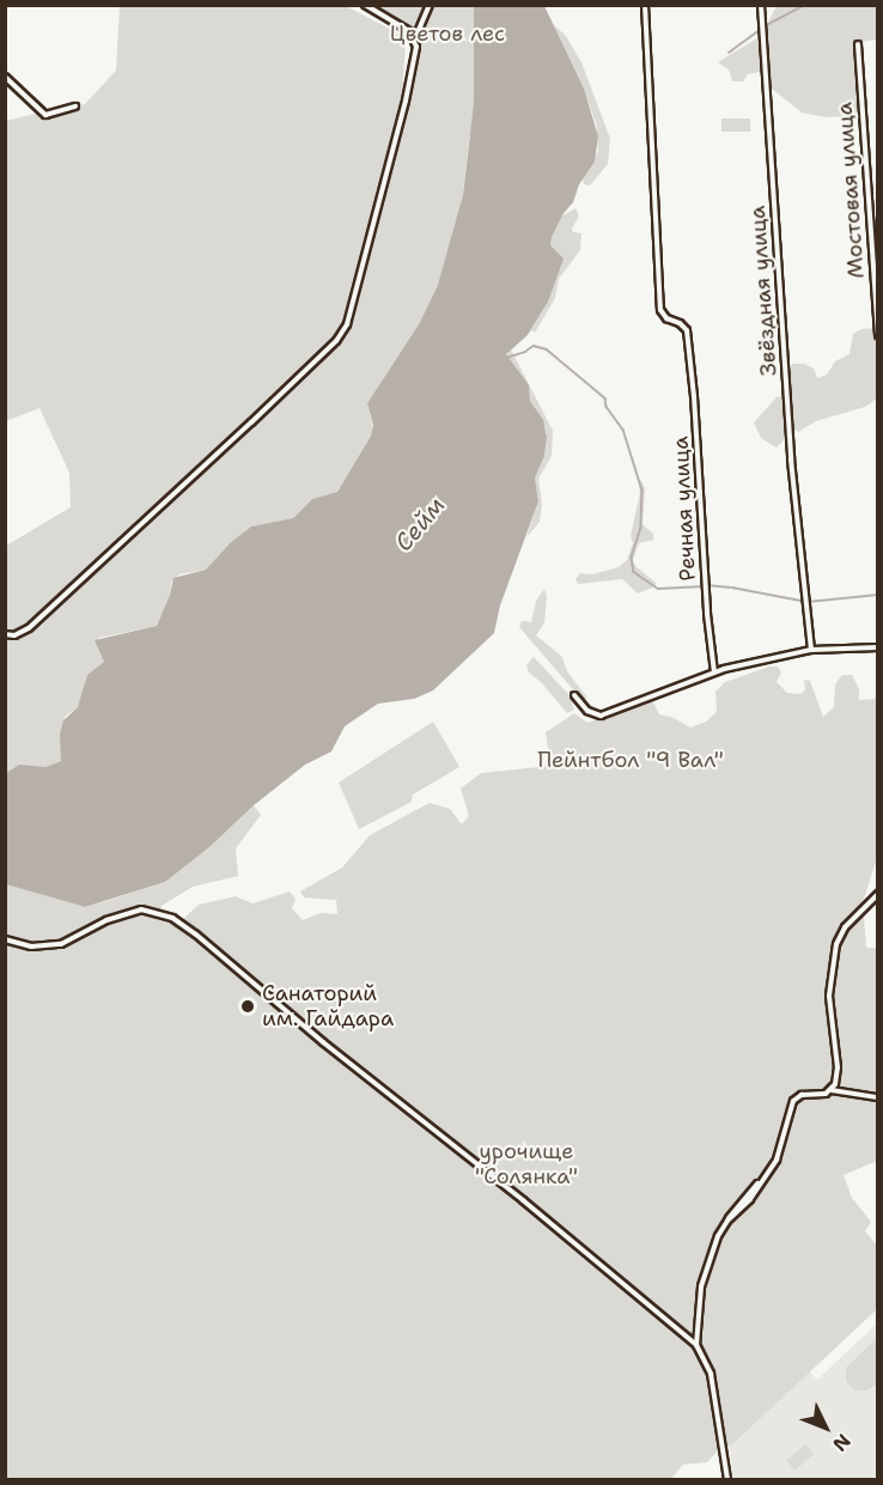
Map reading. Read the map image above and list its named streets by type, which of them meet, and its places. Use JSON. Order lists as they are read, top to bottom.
{
  "streets": {
    "street": ["Мостовая улица", "Звёздная улица", "Речная улица"]
  },
  "water": ["Сейм"],
  "parks": ["Цветов лес", "Пейнтбол \"9 Вал\"", "урочище \"Солянка\""],
  "places": ["Санаторий им. Гайдара"],
  "north": "bottom right"
}
